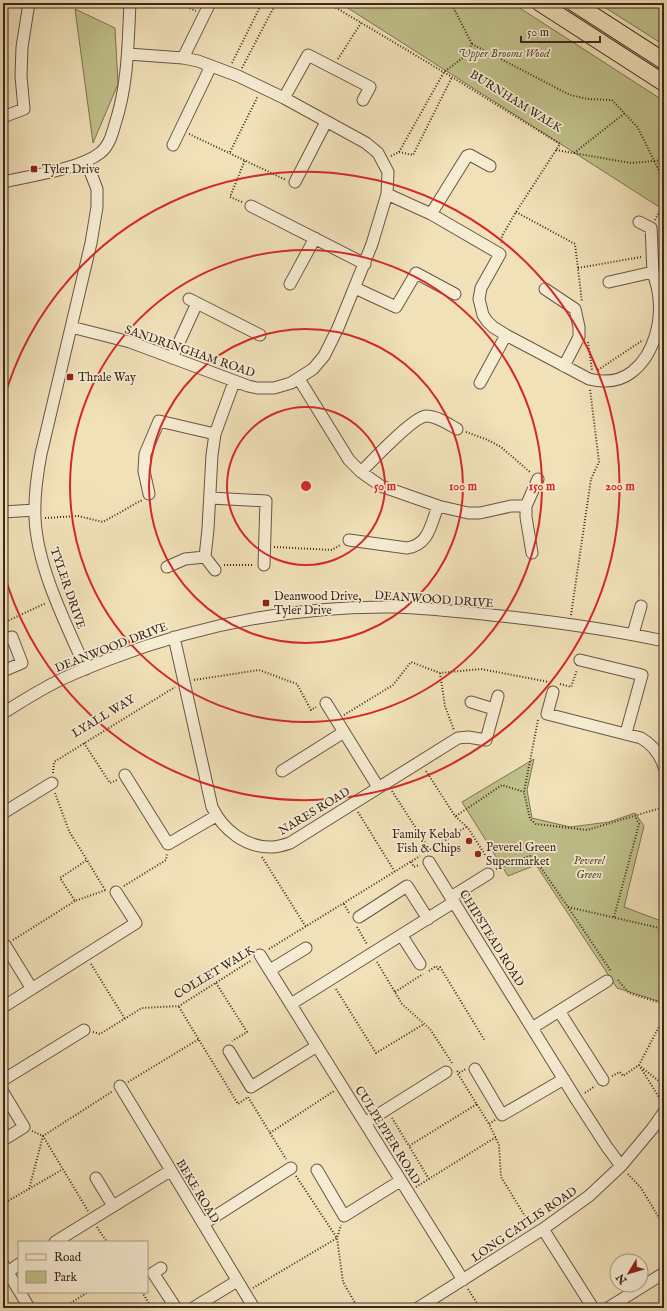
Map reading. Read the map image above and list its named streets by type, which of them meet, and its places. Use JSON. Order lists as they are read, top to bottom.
{
  "streets": {
    "street": [
      "SANDRINGHAM ROAD",
      "TYLER DRIVE",
      "DEANWOOD DRIVE",
      "NARES ROAD",
      "CHIPSTEAD ROAD",
      "CULPEPPER ROAD",
      "BEKE ROAD",
      "LONG CATLIS ROAD"
    ],
    "path": ["BURNHAM WALK", "LYALL WAY", "COLLET WALK"]
  },
  "crossings": [
    ["SANDRINGHAM ROAD", "TYLER DRIVE"],
    ["TYLER DRIVE", "DEANWOOD DRIVE"],
    ["DEANWOOD DRIVE", "NARES ROAD"],
    ["LYALL WAY", "NARES ROAD"],
    ["CHIPSTEAD ROAD", "LONG CATLIS ROAD"],
    ["COLLET WALK", "CULPEPPER ROAD"],
    ["CULPEPPER ROAD", "LONG CATLIS ROAD"]
  ],
  "parks": ["Upper Brooms Wood", "Peverel Green"],
  "places": {
    "transit": ["Tyler Drive", "Thrale Way", "Deanwood Drive, Tyler Drive"],
    "other": ["Family Kebab Fish & Chips", "Peverel Green Supermarket"]
  },
  "legend": ["Road", "Park"],
  "scale_bar": "50 m",
  "north": "bottom left",
  "rings": [
    "50 m",
    "100 m",
    "150 m",
    "200 m"
  ]
}
